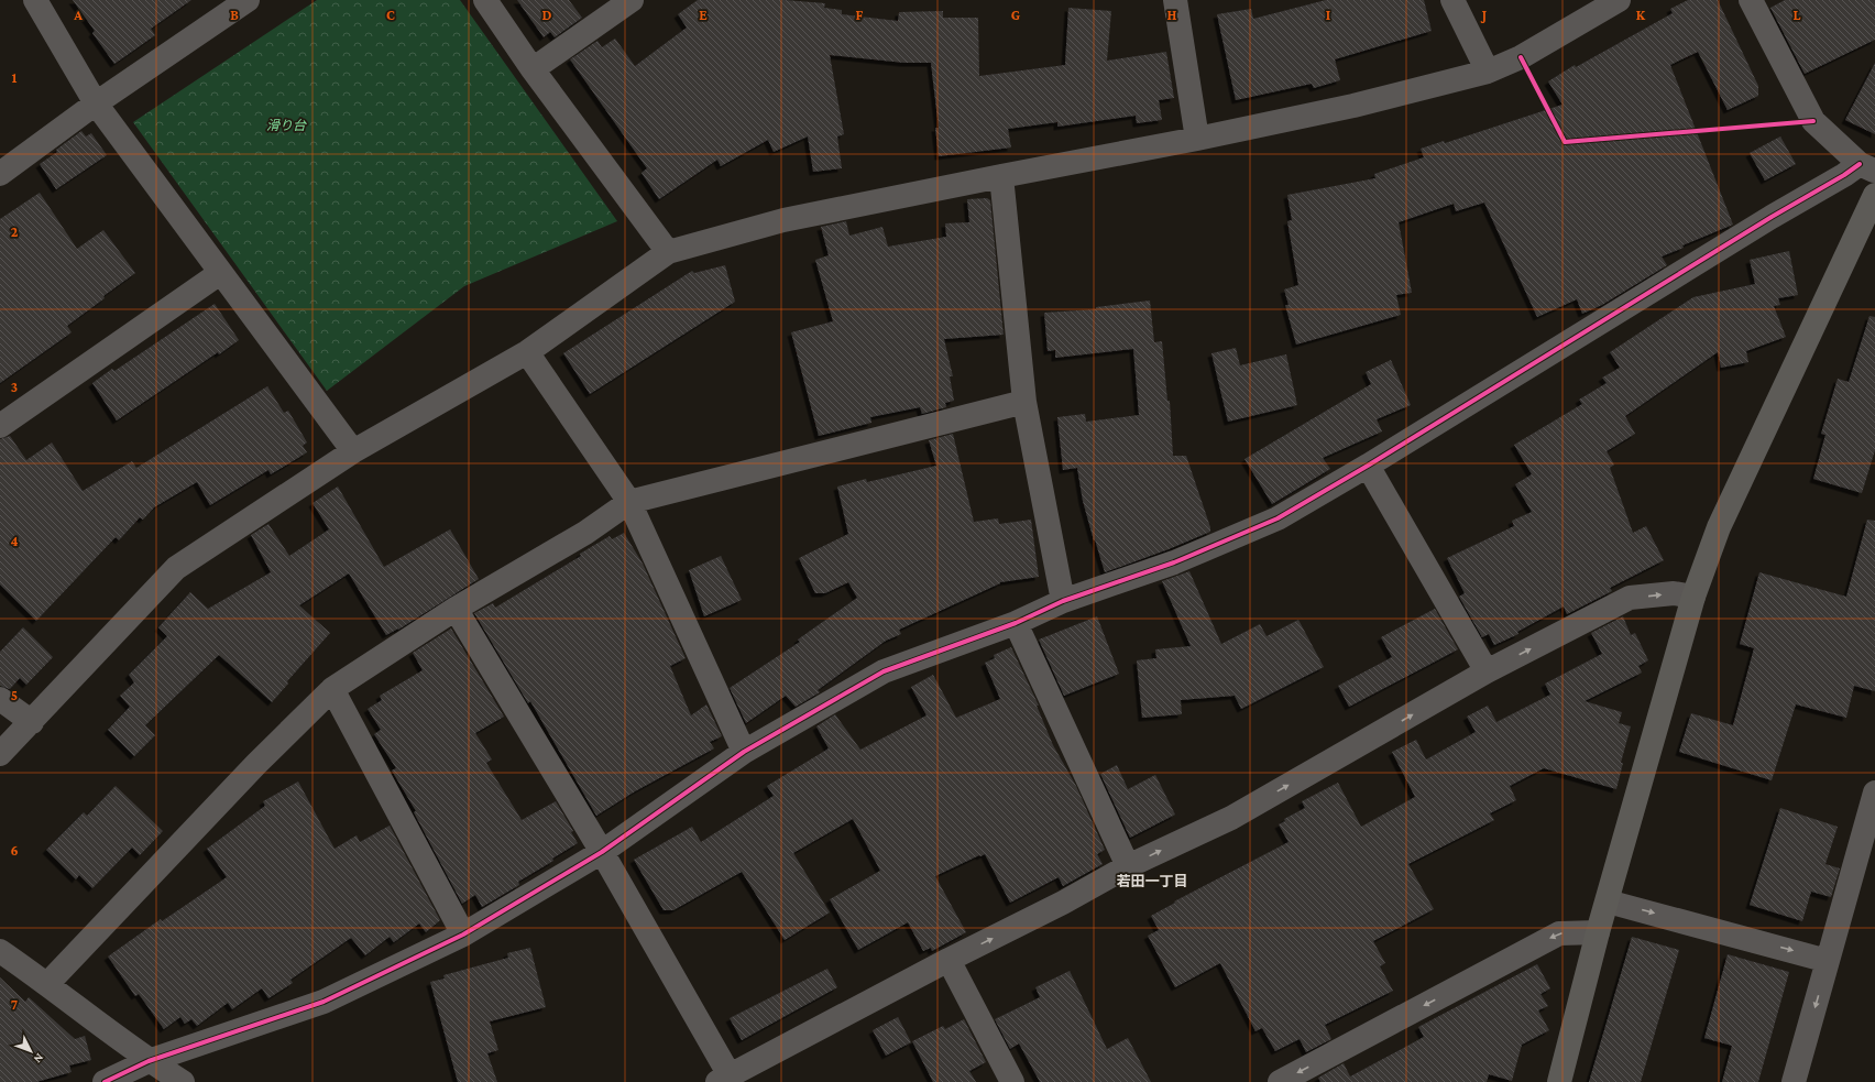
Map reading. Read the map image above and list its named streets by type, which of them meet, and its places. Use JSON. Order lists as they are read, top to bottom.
{
  "districts": ["若田一丁目"],
  "parks": ["滑り台"],
  "north": "bottom right",
  "grid": {
    "columns": [
      "A",
      "B",
      "C",
      "D",
      "E",
      "F",
      "G",
      "H",
      "I",
      "J",
      "K",
      "L"
    ],
    "rows": [
      "1",
      "2",
      "3",
      "4",
      "5",
      "6",
      "7"
    ]
  }
}
